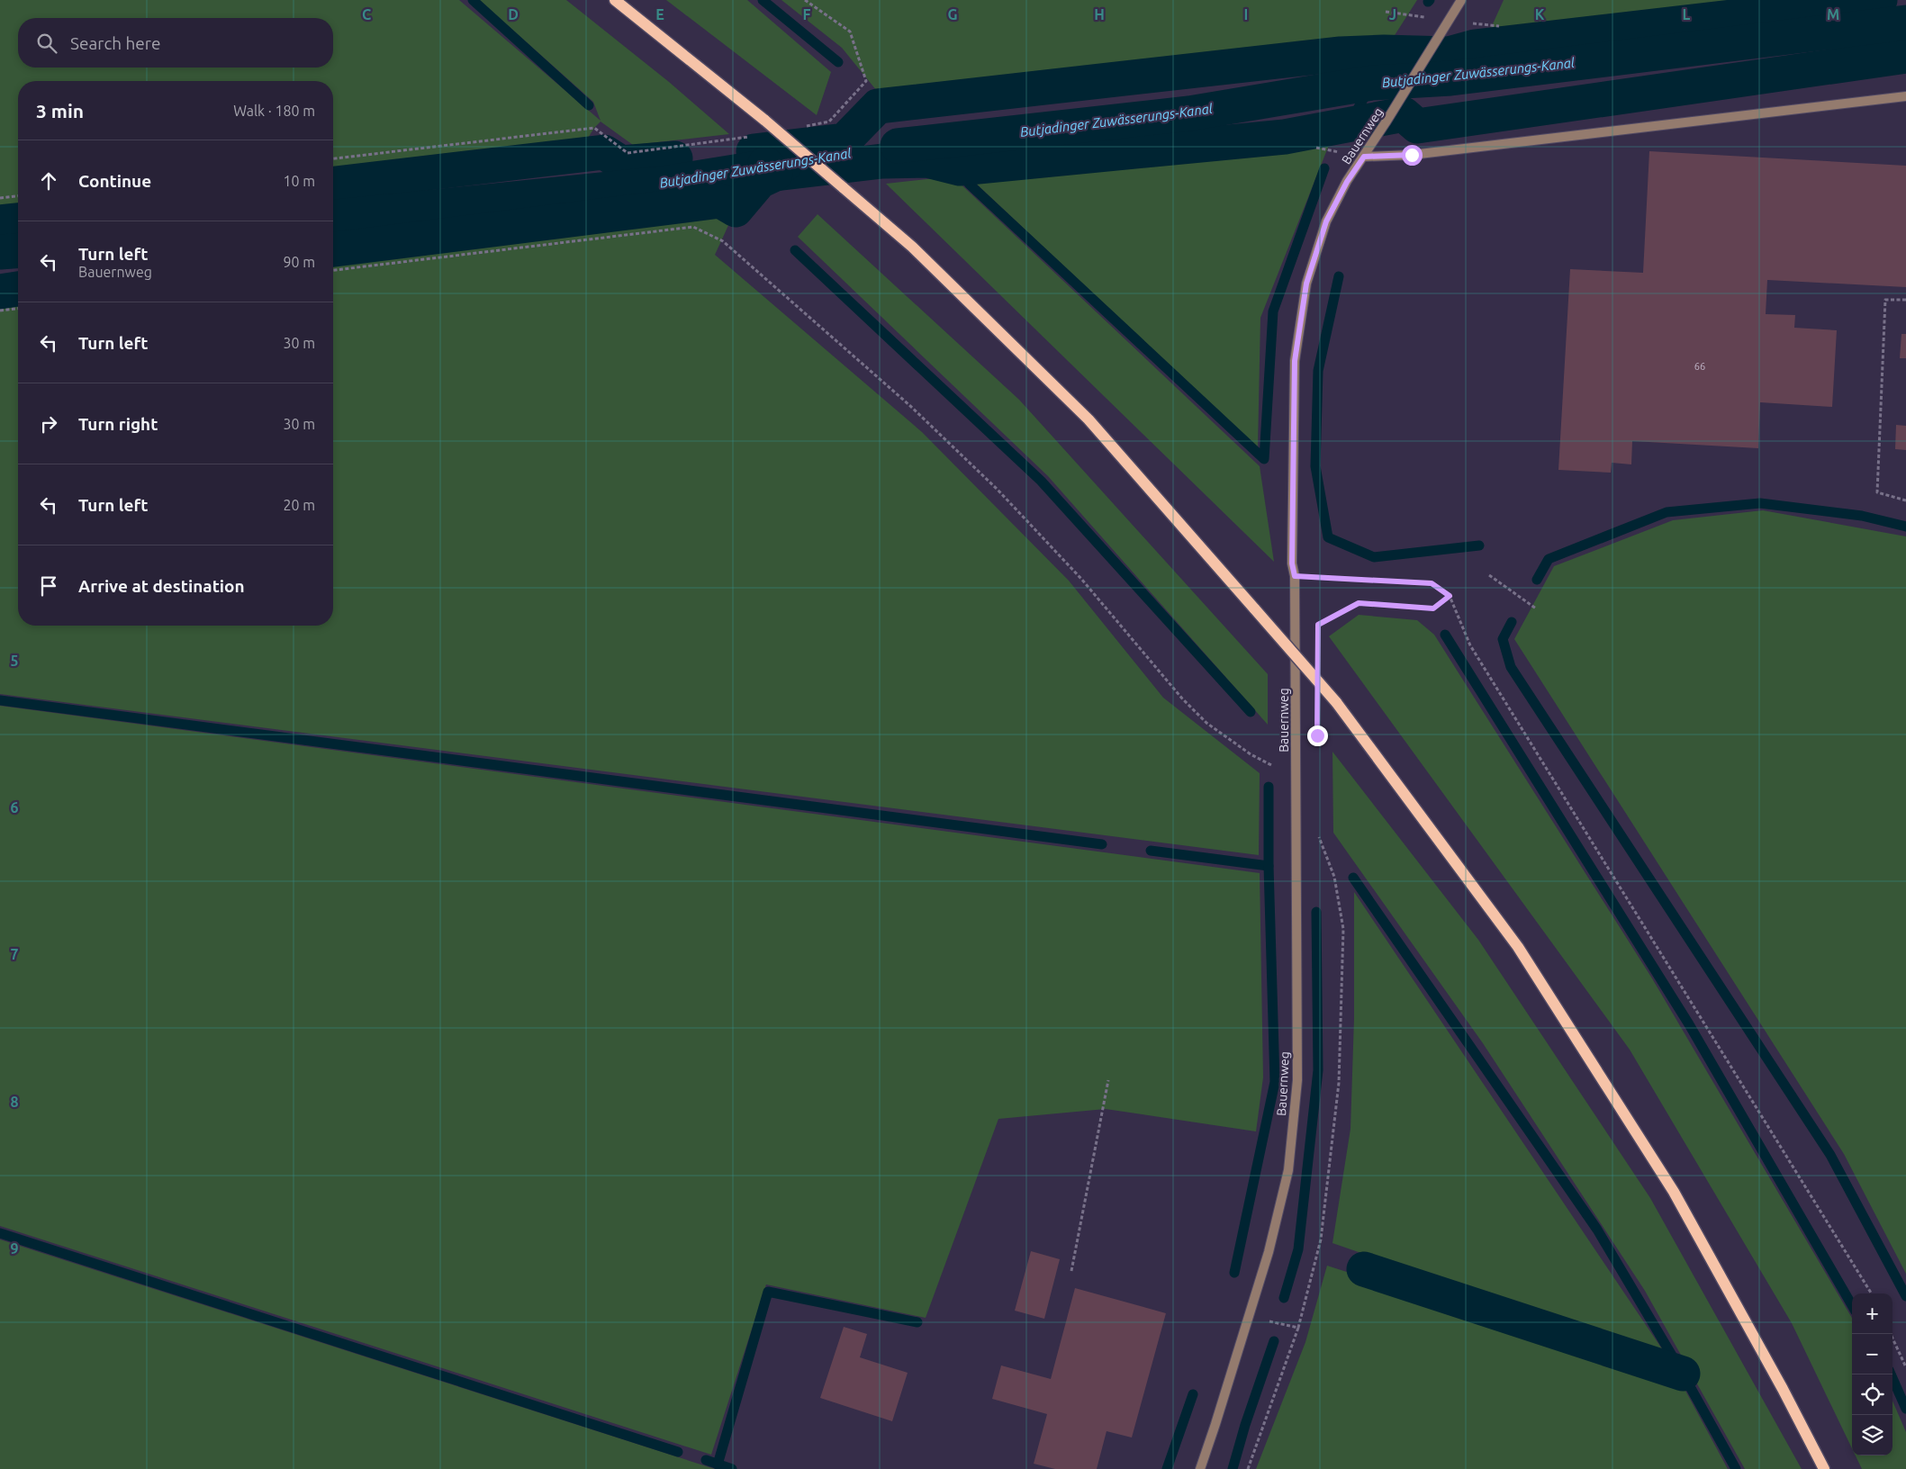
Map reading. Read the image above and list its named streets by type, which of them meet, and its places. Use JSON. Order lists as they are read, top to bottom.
{
  "streets": {
    "street": ["Bauernweg"]
  },
  "water": ["Butjadinger Zuwässerungs-Kanal"],
  "house_numbers": ["66"],
  "page": {
    "search": "Search here",
    "heading": ["3 min", "Walk · 180 m"],
    "list": [
      ["Continue", "10 m"],
      ["Turn left", "Bauernweg", "90 m"],
      ["Turn left", "30 m"],
      ["Turn right", "30 m"],
      ["Turn left", "20 m"],
      "Arrive at destination"
    ],
    "map_buttons": ["+", "−"]
  },
  "grid": {
    "columns": [
      "C",
      "D",
      "E",
      "F",
      "G",
      "H",
      "I",
      "J",
      "K",
      "L",
      "M"
    ],
    "rows": [
      "5",
      "6",
      "7",
      "8",
      "9"
    ]
  }
}
